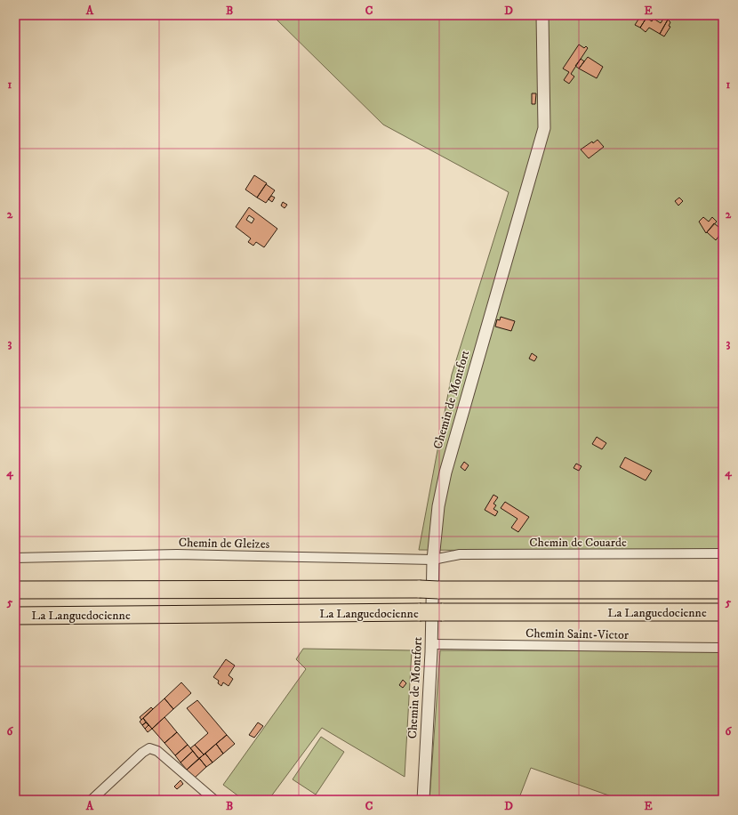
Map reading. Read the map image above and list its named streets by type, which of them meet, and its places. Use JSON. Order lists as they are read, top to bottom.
{
  "streets": {
    "highway": ["La Languedocienne"],
    "street": [
      "Chemin de Montfort",
      "Chemin de Couarde",
      "Chemin de Gleizes",
      "Chemin Saint-Victor"
    ]
  },
  "crossings": [
    ["Chemin de Montfort", "Chemin de Couarde"],
    ["Chemin de Montfort", "Chemin de Gleizes"],
    ["Chemin de Montfort", "Chemin Saint-Victor"],
    ["Chemin de Couarde", "Chemin de Gleizes"]
  ],
  "grid": {
    "columns": [
      "A",
      "B",
      "C",
      "D",
      "E"
    ],
    "rows": [
      "1",
      "2",
      "3",
      "4",
      "5",
      "6"
    ]
  }
}
